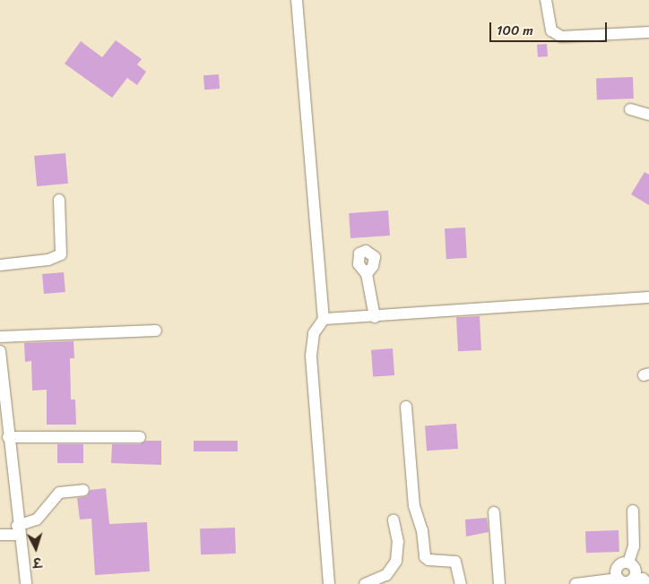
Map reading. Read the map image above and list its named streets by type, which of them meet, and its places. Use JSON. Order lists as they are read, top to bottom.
{
  "scale_bar": "100 m",
  "north": "bottom"
}
